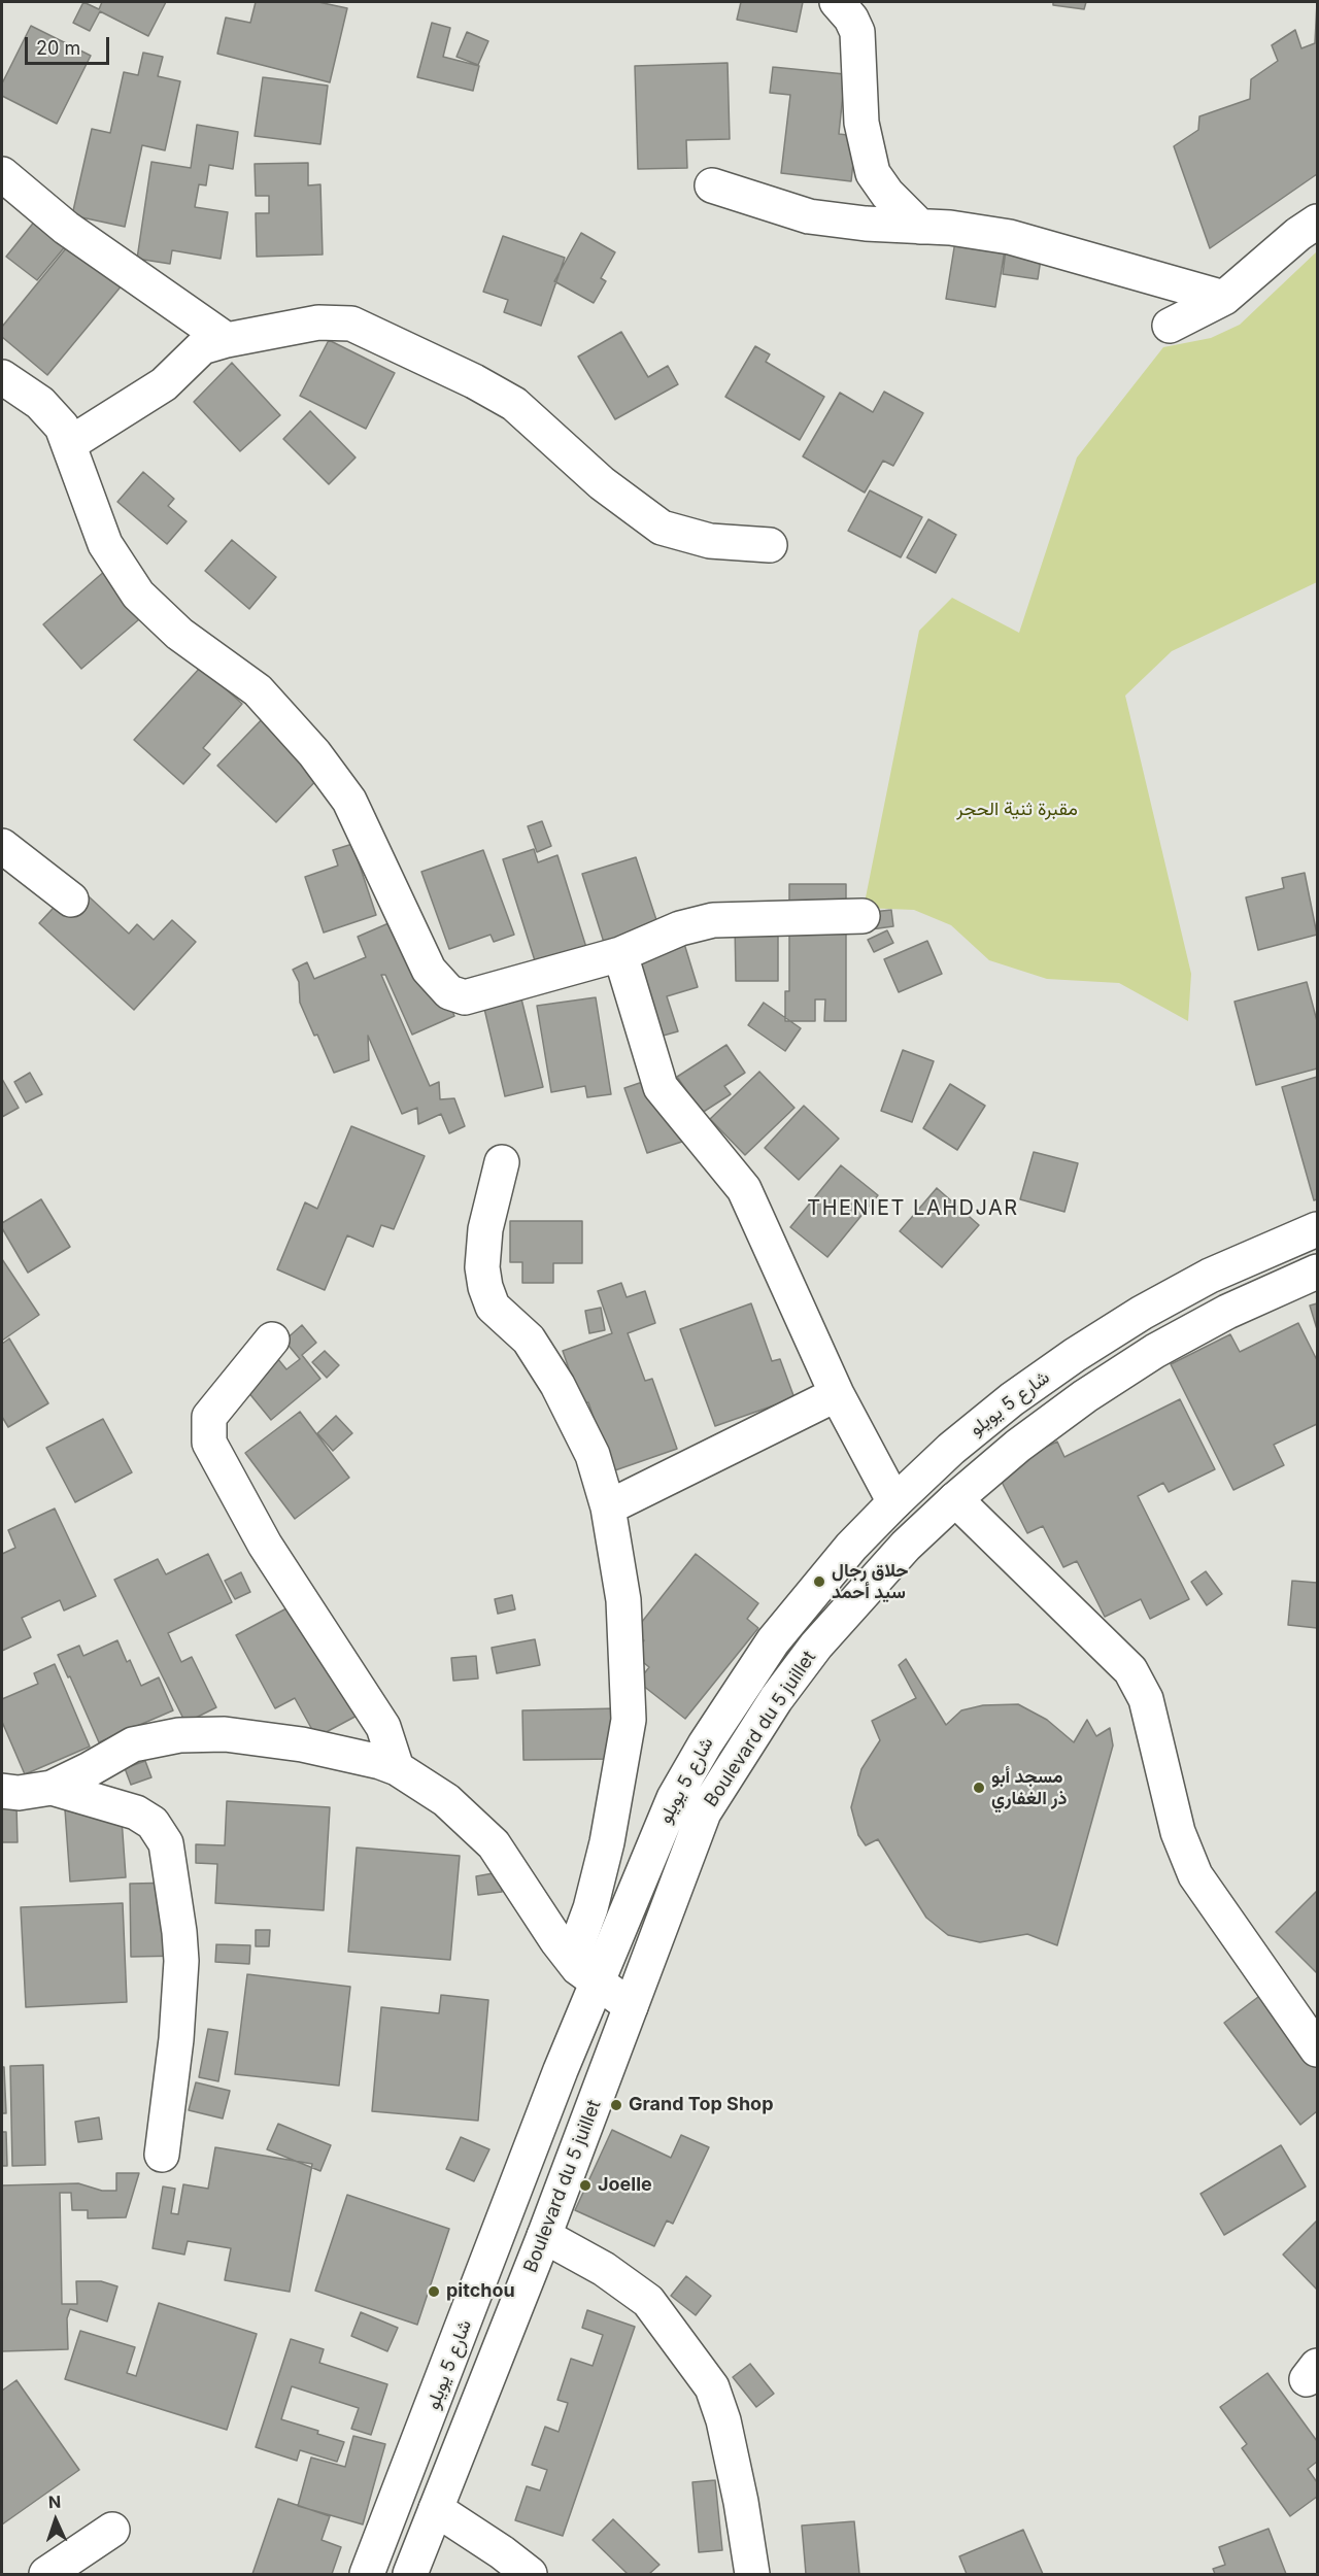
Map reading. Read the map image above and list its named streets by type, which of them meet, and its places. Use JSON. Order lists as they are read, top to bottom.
{
  "streets": {
    "street": ["شارع 5 يويلو", "Boulevard du 5 juillet"]
  },
  "districts": ["THENIET LAHDJAR"],
  "parks": ["مقبرة ثنية الحجر"],
  "places": [
    "حلاق رجال سيد أحمد",
    "مسجد أبو ذر الغفاري",
    "Grand Top Shop",
    "Joelle",
    "pitchou"
  ],
  "scale_bar": "20 m",
  "north": "top"
}
